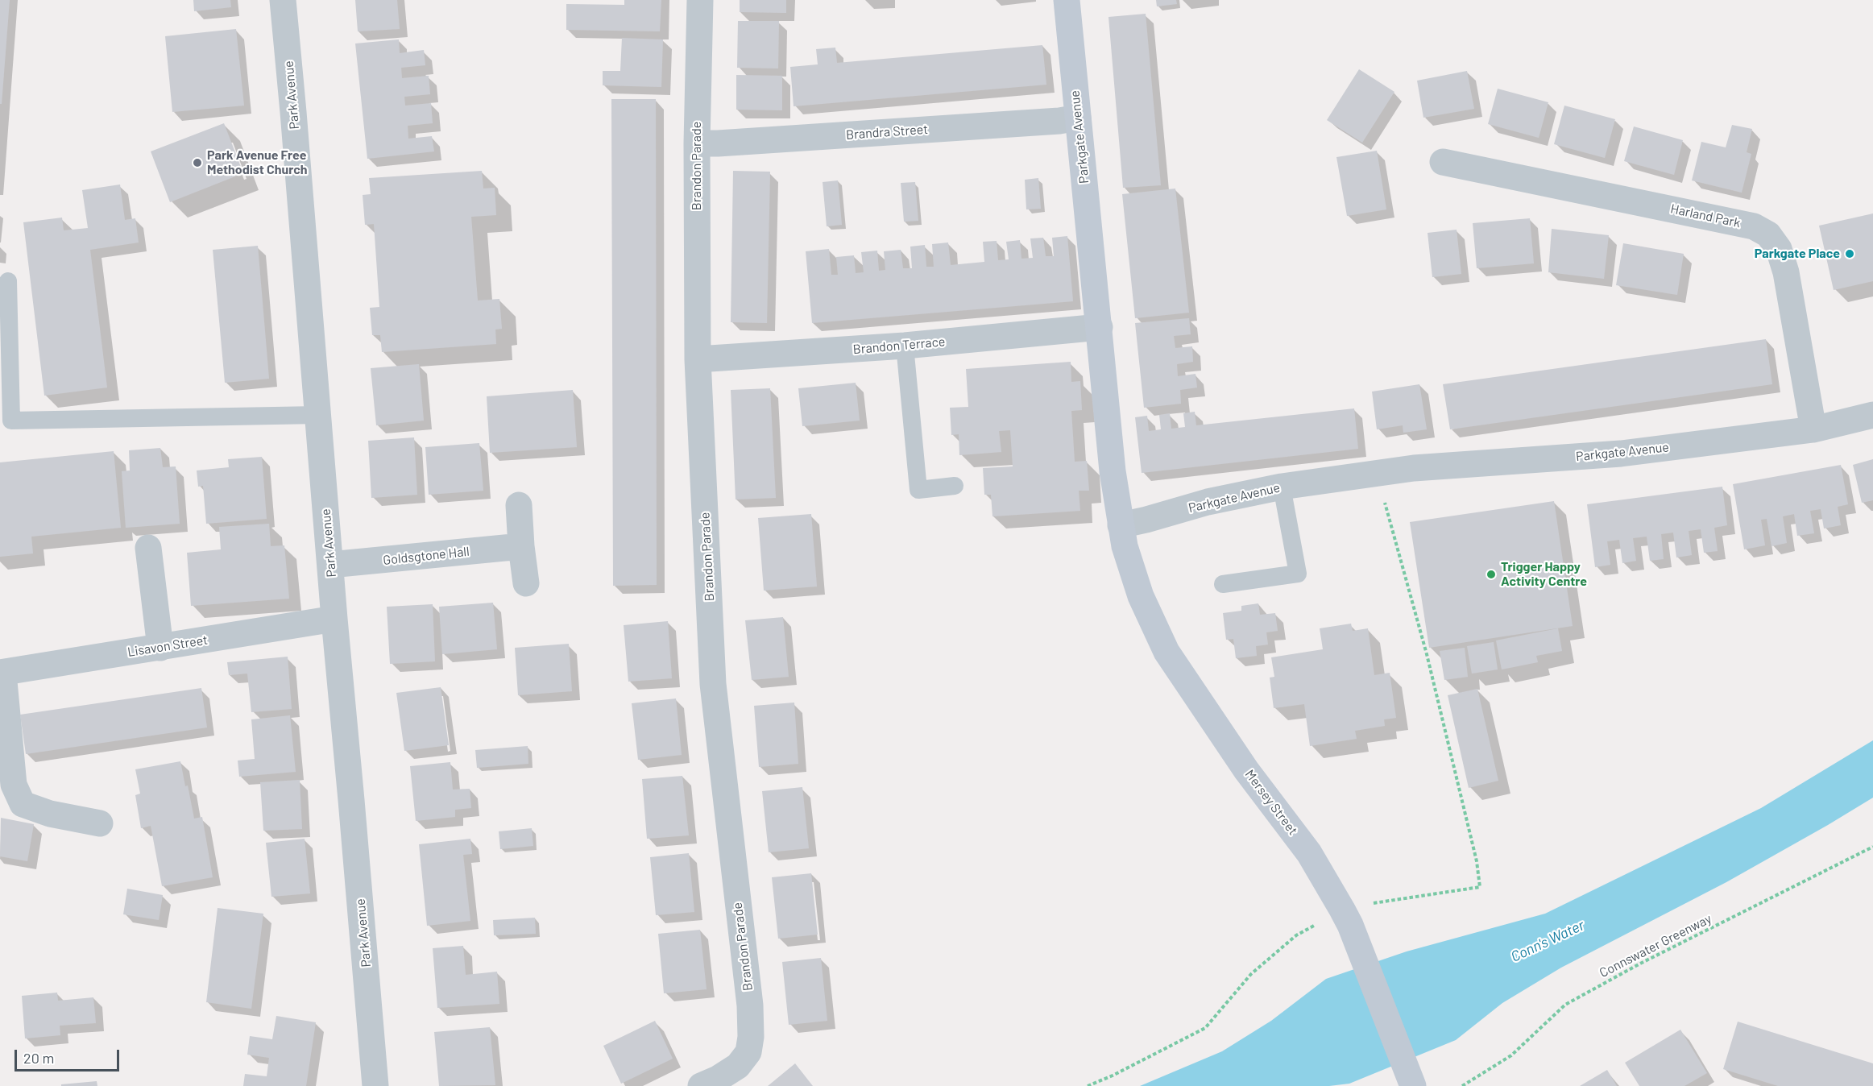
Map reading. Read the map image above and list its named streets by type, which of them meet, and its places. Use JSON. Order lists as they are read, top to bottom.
{
  "streets": {
    "street": [
      "Park Avenue",
      "Brandra Street",
      "Parkgate Avenue",
      "Brandon Parade",
      "Harland Park",
      "Brandon Terrace",
      "Goldsgtone Hall",
      "Lisavon Street",
      "Mersey Street"
    ],
    "path": ["Connswater Greenway"]
  },
  "crossings": [
    ["Park Avenue", "Goldsgtone Hall"],
    ["Park Avenue", "Lisavon Street"],
    ["Brandra Street", "Parkgate Avenue"],
    ["Brandra Street", "Brandon Parade"],
    ["Parkgate Avenue", "Harland Park"],
    ["Parkgate Avenue", "Brandon Terrace"],
    ["Parkgate Avenue", "Mersey Street"],
    ["Brandon Parade", "Brandon Terrace"]
  ],
  "water": ["Conn's Water"],
  "places": ["Park Avenue Free Methodist Church", "Parkgate Place", "Trigger Happy Activity Centre"],
  "scale_bar": "20 m"
}
